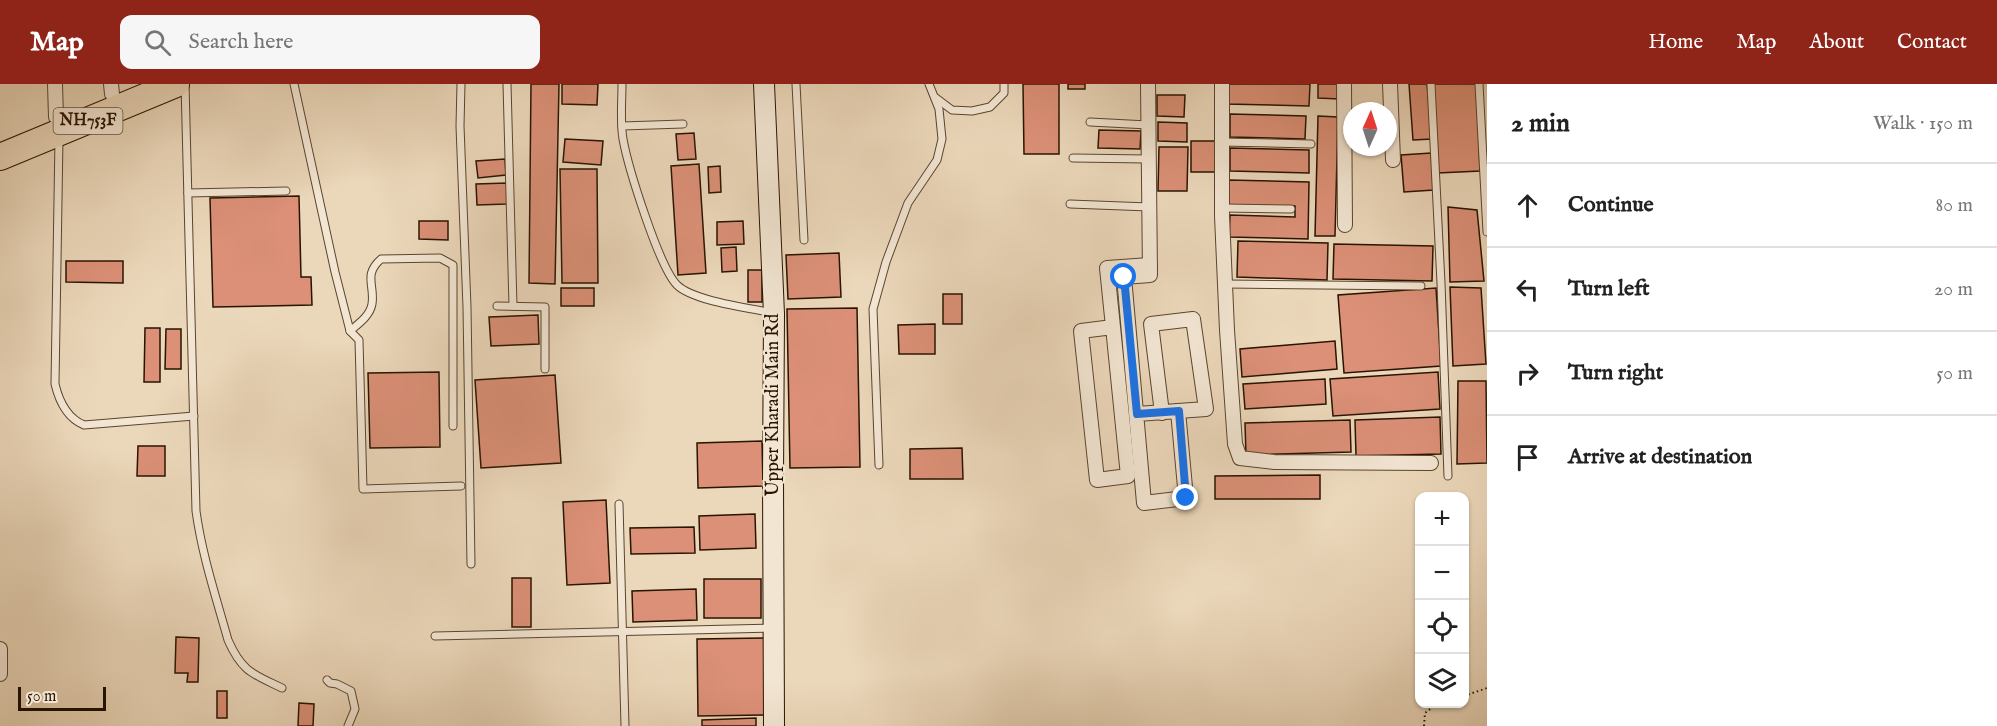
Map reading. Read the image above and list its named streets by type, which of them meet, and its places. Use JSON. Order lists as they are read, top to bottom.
{
  "streets": {
    "highway": ["NH753F"],
    "street": ["Upper Kharadi Main Rd"]
  },
  "scale_bar": "50 m",
  "north": "top",
  "page": {
    "header": "Map",
    "search": "Search here",
    "nav": [
      "Home",
      "Map",
      "About",
      "Contact"
    ],
    "heading": ["2 min", "Walk · 150 m"],
    "list": [
      ["Continue", "80 m"],
      ["Turn left", "20 m"],
      ["Turn right", "50 m"],
      "Arrive at destination"
    ],
    "map_buttons": ["+", "−"],
    "scale": "50 m"
  }
}
